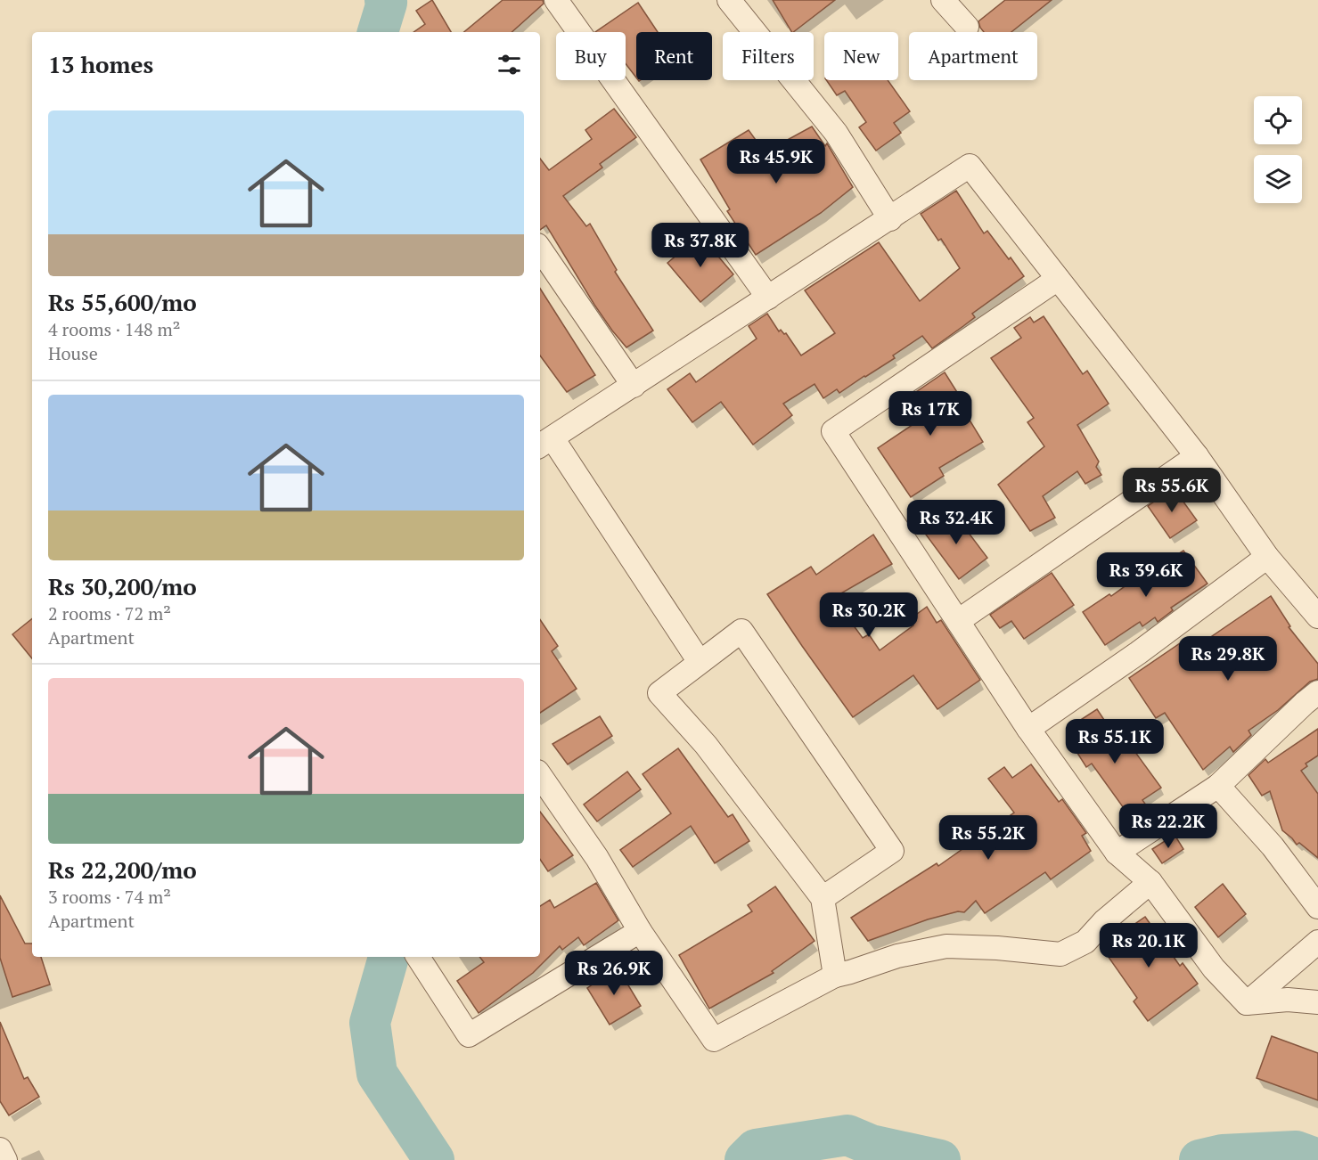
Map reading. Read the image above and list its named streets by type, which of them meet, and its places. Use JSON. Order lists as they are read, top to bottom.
{
  "page": {
    "chip": [
      "Buy",
      "Rent",
      "Filters",
      "New",
      "Apartment"
    ],
    "heading": "13 homes",
    "list": [
      {
        "name": "Rs 55,600/mo",
        "note": "4 rooms · 148 m² · House"
      },
      {
        "name": "Rs 30,200/mo",
        "note": "2 rooms · 72 m² · Apartment"
      },
      {
        "name": "Rs 22,200/mo",
        "note": "3 rooms · 74 m² · Apartment"
      }
    ],
    "price": [
      "Rs 45.9K",
      "Rs 37.8K",
      "Rs 17K",
      "Rs 55.6K",
      "Rs 32.4K",
      "Rs 39.6K",
      "Rs 30.2K",
      "Rs 29.8K",
      "Rs 55.1K",
      "Rs 22.2K",
      "Rs 55.2K",
      "Rs 20.1K",
      "Rs 26.9K"
    ]
  }
}
